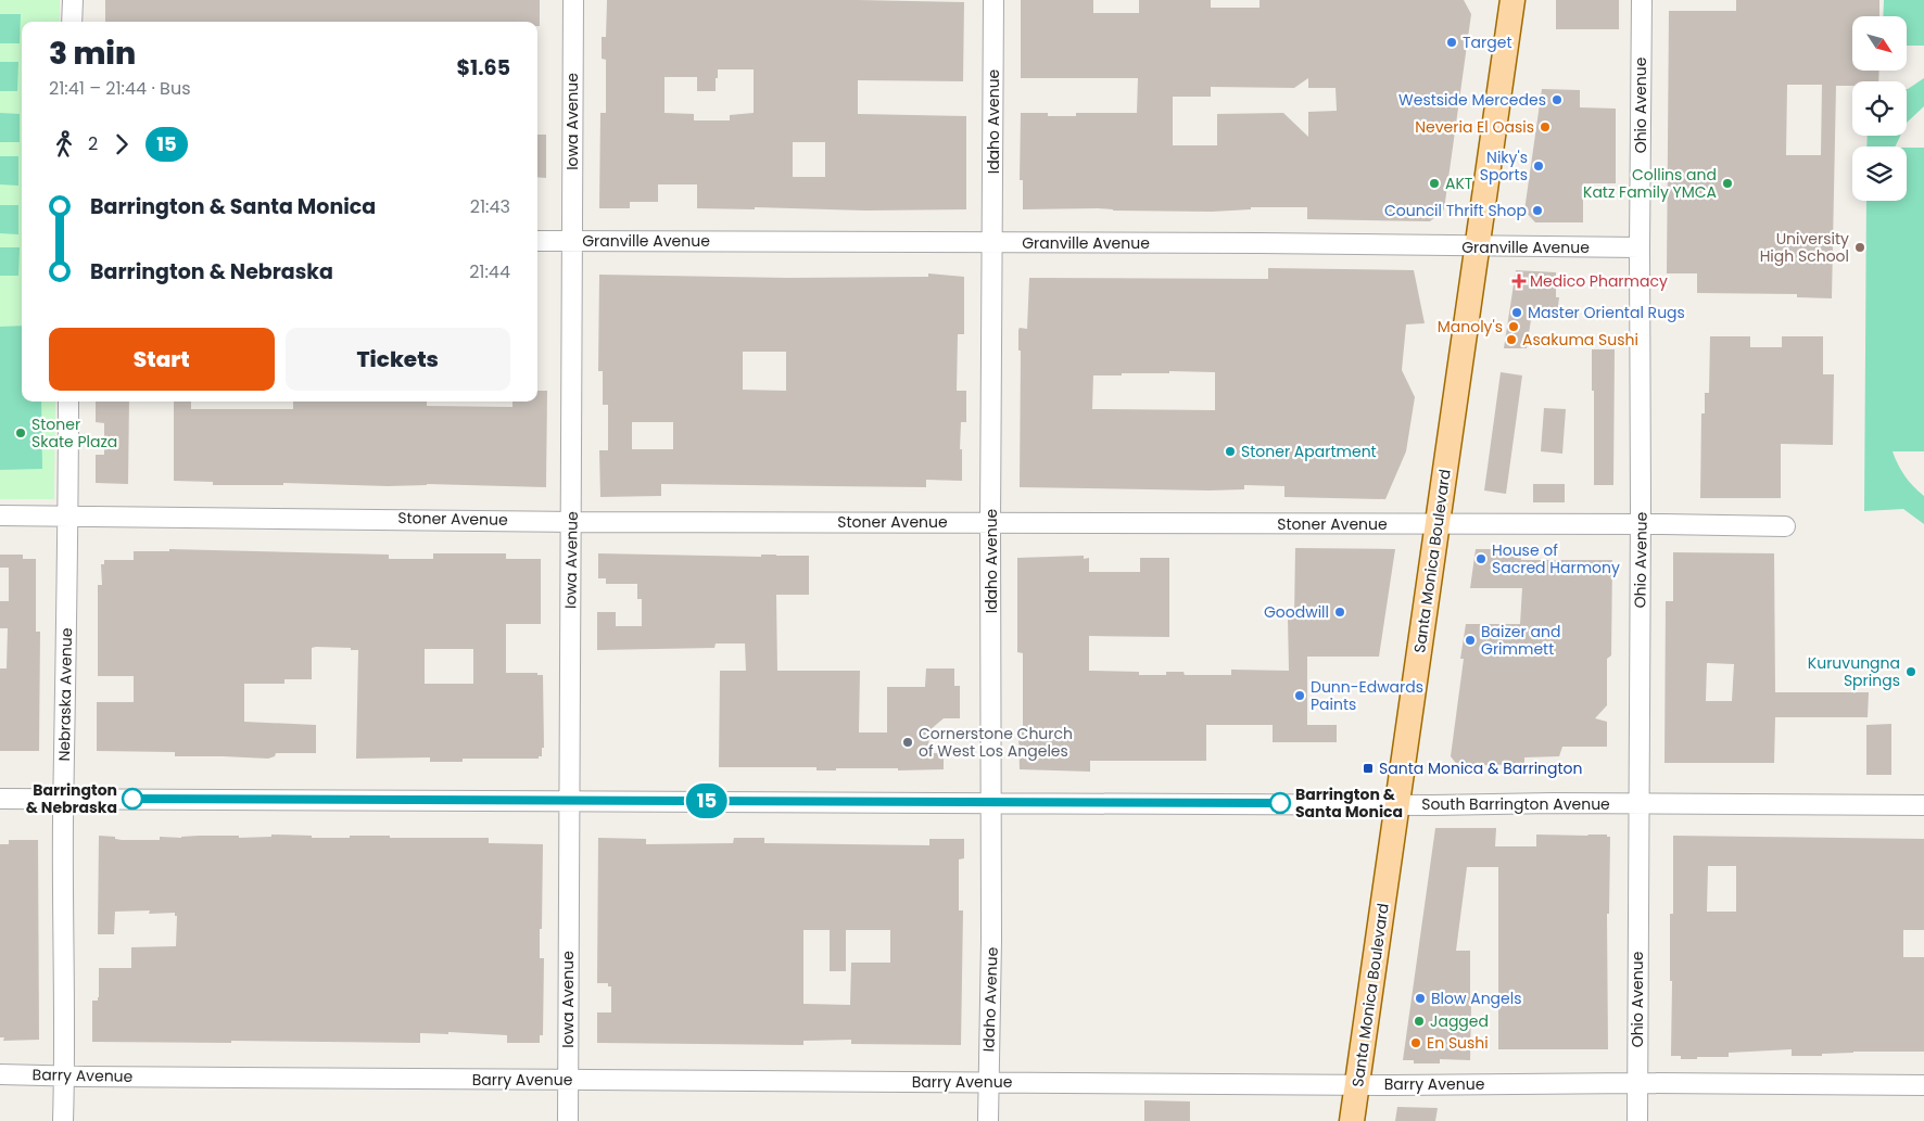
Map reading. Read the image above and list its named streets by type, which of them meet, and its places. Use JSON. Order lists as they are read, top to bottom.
{
  "streets": {
    "main road": ["Santa Monica Boulevard"],
    "street": [
      "Ohio Avenue",
      "Iowa Avenue",
      "Idaho Avenue",
      "Granville Avenue",
      "Stoner Avenue",
      "Nebraska Avenue",
      "South Barrington Avenue",
      "Barry Avenue"
    ]
  },
  "crossings": [
    ["Ohio Avenue", "Granville Avenue"],
    ["Ohio Avenue", "Stoner Avenue"],
    ["Ohio Avenue", "South Barrington Avenue"],
    ["Ohio Avenue", "Barry Avenue"],
    ["Iowa Avenue", "Granville Avenue"],
    ["Iowa Avenue", "Stoner Avenue"],
    ["Iowa Avenue", "South Barrington Avenue"],
    ["Iowa Avenue", "Barry Avenue"],
    ["Idaho Avenue", "Granville Avenue"],
    ["Idaho Avenue", "Stoner Avenue"],
    ["Idaho Avenue", "South Barrington Avenue"],
    ["Idaho Avenue", "Barry Avenue"],
    ["Granville Avenue", "Santa Monica Boulevard"],
    ["Stoner Avenue", "Santa Monica Boulevard"],
    ["Stoner Avenue", "Nebraska Avenue"],
    ["Santa Monica Boulevard", "South Barrington Avenue"],
    ["Santa Monica Boulevard", "Barry Avenue"],
    ["Nebraska Avenue", "South Barrington Avenue"],
    ["Nebraska Avenue", "Barry Avenue"]
  ],
  "places": {
    "other": [
      "Target",
      "Westside Mercedes",
      "Neveria El Oasis",
      "Niky's Sports",
      "AKT",
      "Collins and Katz Family YMCA",
      "Council Thrift Shop",
      "University High School",
      "Master Oriental Rugs",
      "Manoly's",
      "Asakuma Sushi",
      "Stoner Skate Plaza",
      "Stoner Apartment",
      "House of Sacred Harmony",
      "Goodwill",
      "Baizer and Grimmett",
      "Kuruvungna Springs",
      "Dunn-Edwards Paints",
      "Cornerstone Church of West Los Angeles",
      "Barrington & Nebraska",
      "Barrington & Santa Monica",
      "Blow Angels",
      "Jagged",
      "En Sushi"
    ],
    "health": ["Medico Pharmacy"],
    "transit": ["Santa Monica & Barrington"]
  },
  "lines": ["bus line 15"],
  "north": "bottom right",
  "page": {
    "on_map": "15",
    "heading": ["3 min", "21:41 – 21:44 · Bus", "$1.65"],
    "legs": ["2", "15"],
    "list": [
      {
        "name": "Barrington & Santa Monica",
        "value": "21:43"
      },
      {
        "name": "Barrington & Nebraska",
        "value": "21:44"
      }
    ],
    "buttons": ["Start", "Tickets"]
  }
}
